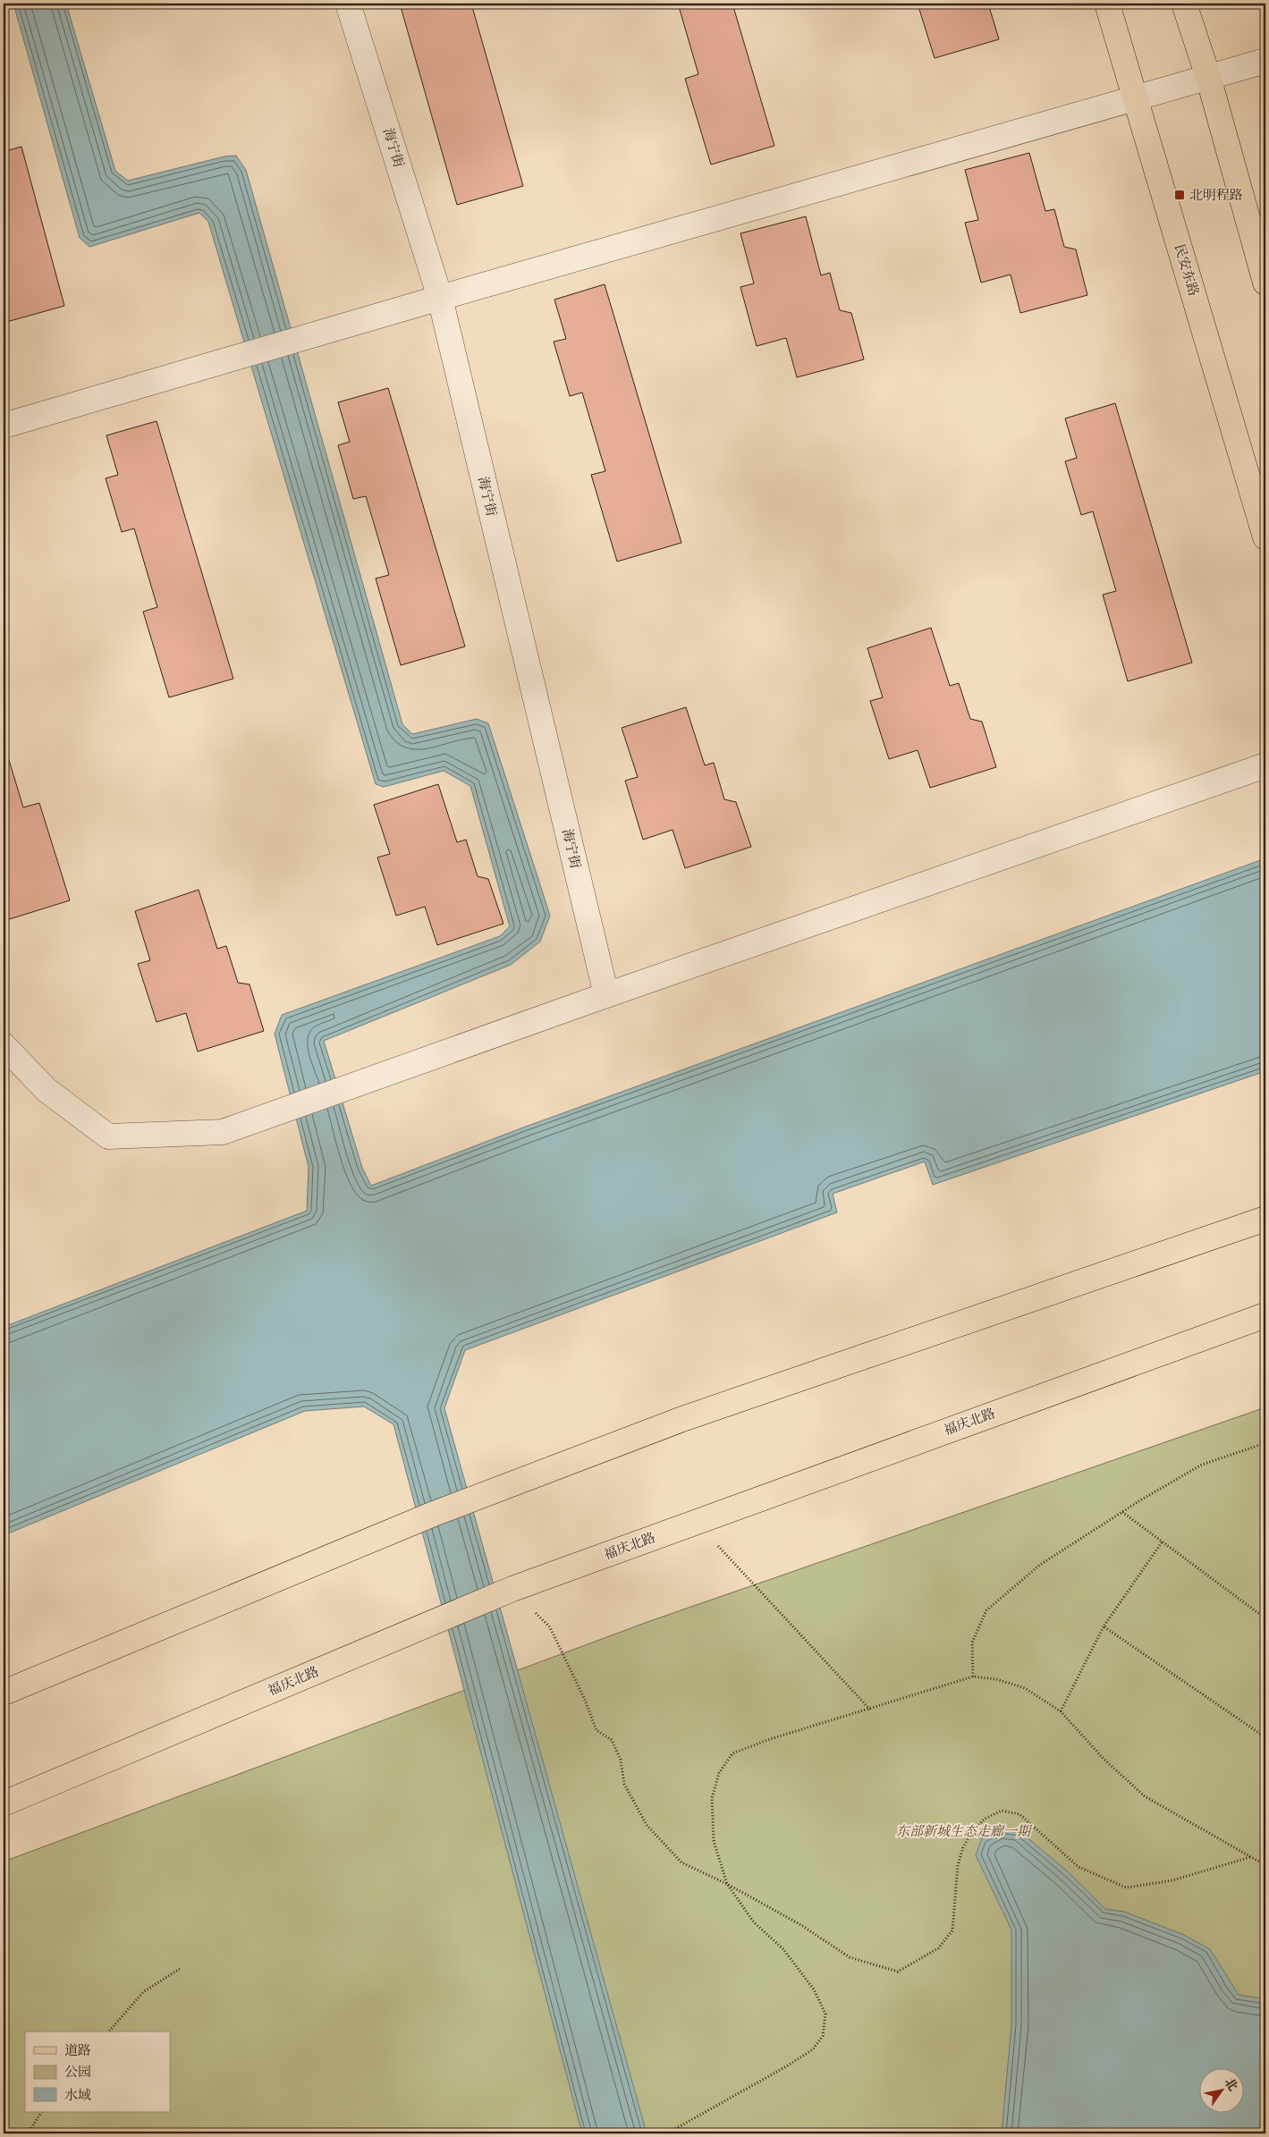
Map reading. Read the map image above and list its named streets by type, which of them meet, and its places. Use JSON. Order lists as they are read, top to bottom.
{
  "streets": {
    "main road": ["民安东路", "福庆北路"],
    "street": ["海宁街"]
  },
  "parks": ["东部新城生态走廊一期"],
  "places": {
    "transit": ["北明程路"]
  },
  "legend": ["道路", "公园", "水域"],
  "north": "top right"
}
